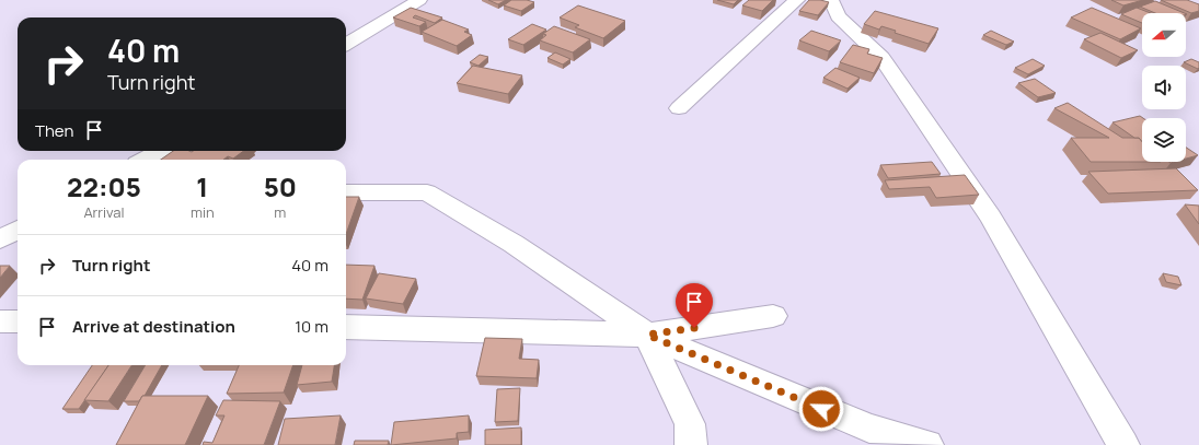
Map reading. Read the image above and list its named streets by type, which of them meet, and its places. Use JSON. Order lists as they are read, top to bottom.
{
  "north": "left",
  "page": {
    "turn": ["40 m", "Turn right"],
    "then": "Then",
    "eta": [
      "22:05",
      "Arrival",
      "1",
      "min",
      "50",
      "m"
    ],
    "list": [
      {
        "name": "Turn right",
        "value": "40 m"
      },
      {
        "name": "Arrive at destination",
        "value": "10 m"
      }
    ]
  }
}
